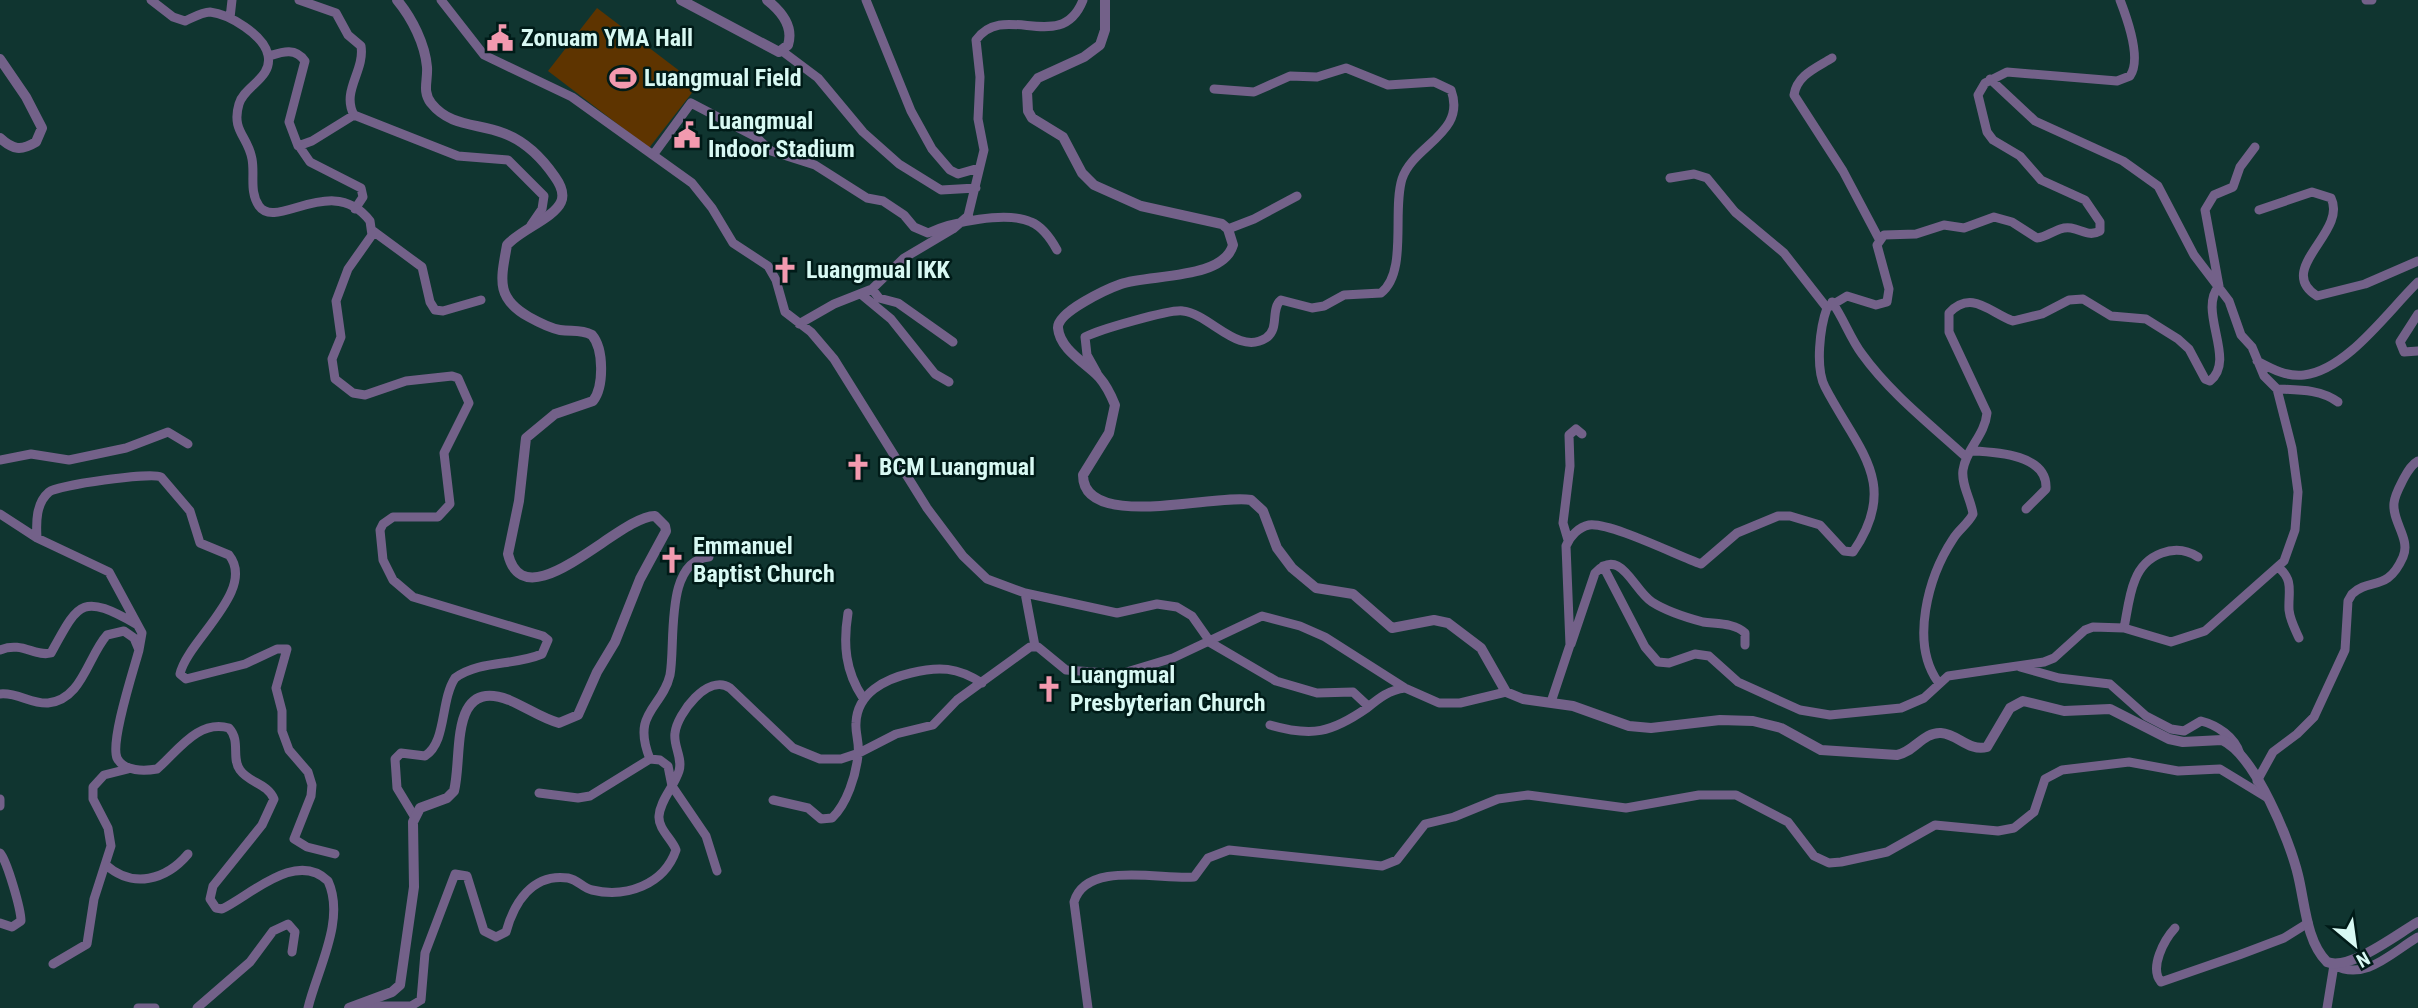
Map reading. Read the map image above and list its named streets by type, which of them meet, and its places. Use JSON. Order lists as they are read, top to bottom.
{
  "places": {
    "public building": ["Zonuam YMA Hall", "Luangmual Indoor Stadium"],
    "sports": ["Luangmual Field"],
    "church": [
      "Luangmual IKK",
      "BCM Luangmual",
      "Emmanuel Baptist Church",
      "Luangmual Presbyterian Church"
    ]
  },
  "north": "bottom right"
}
